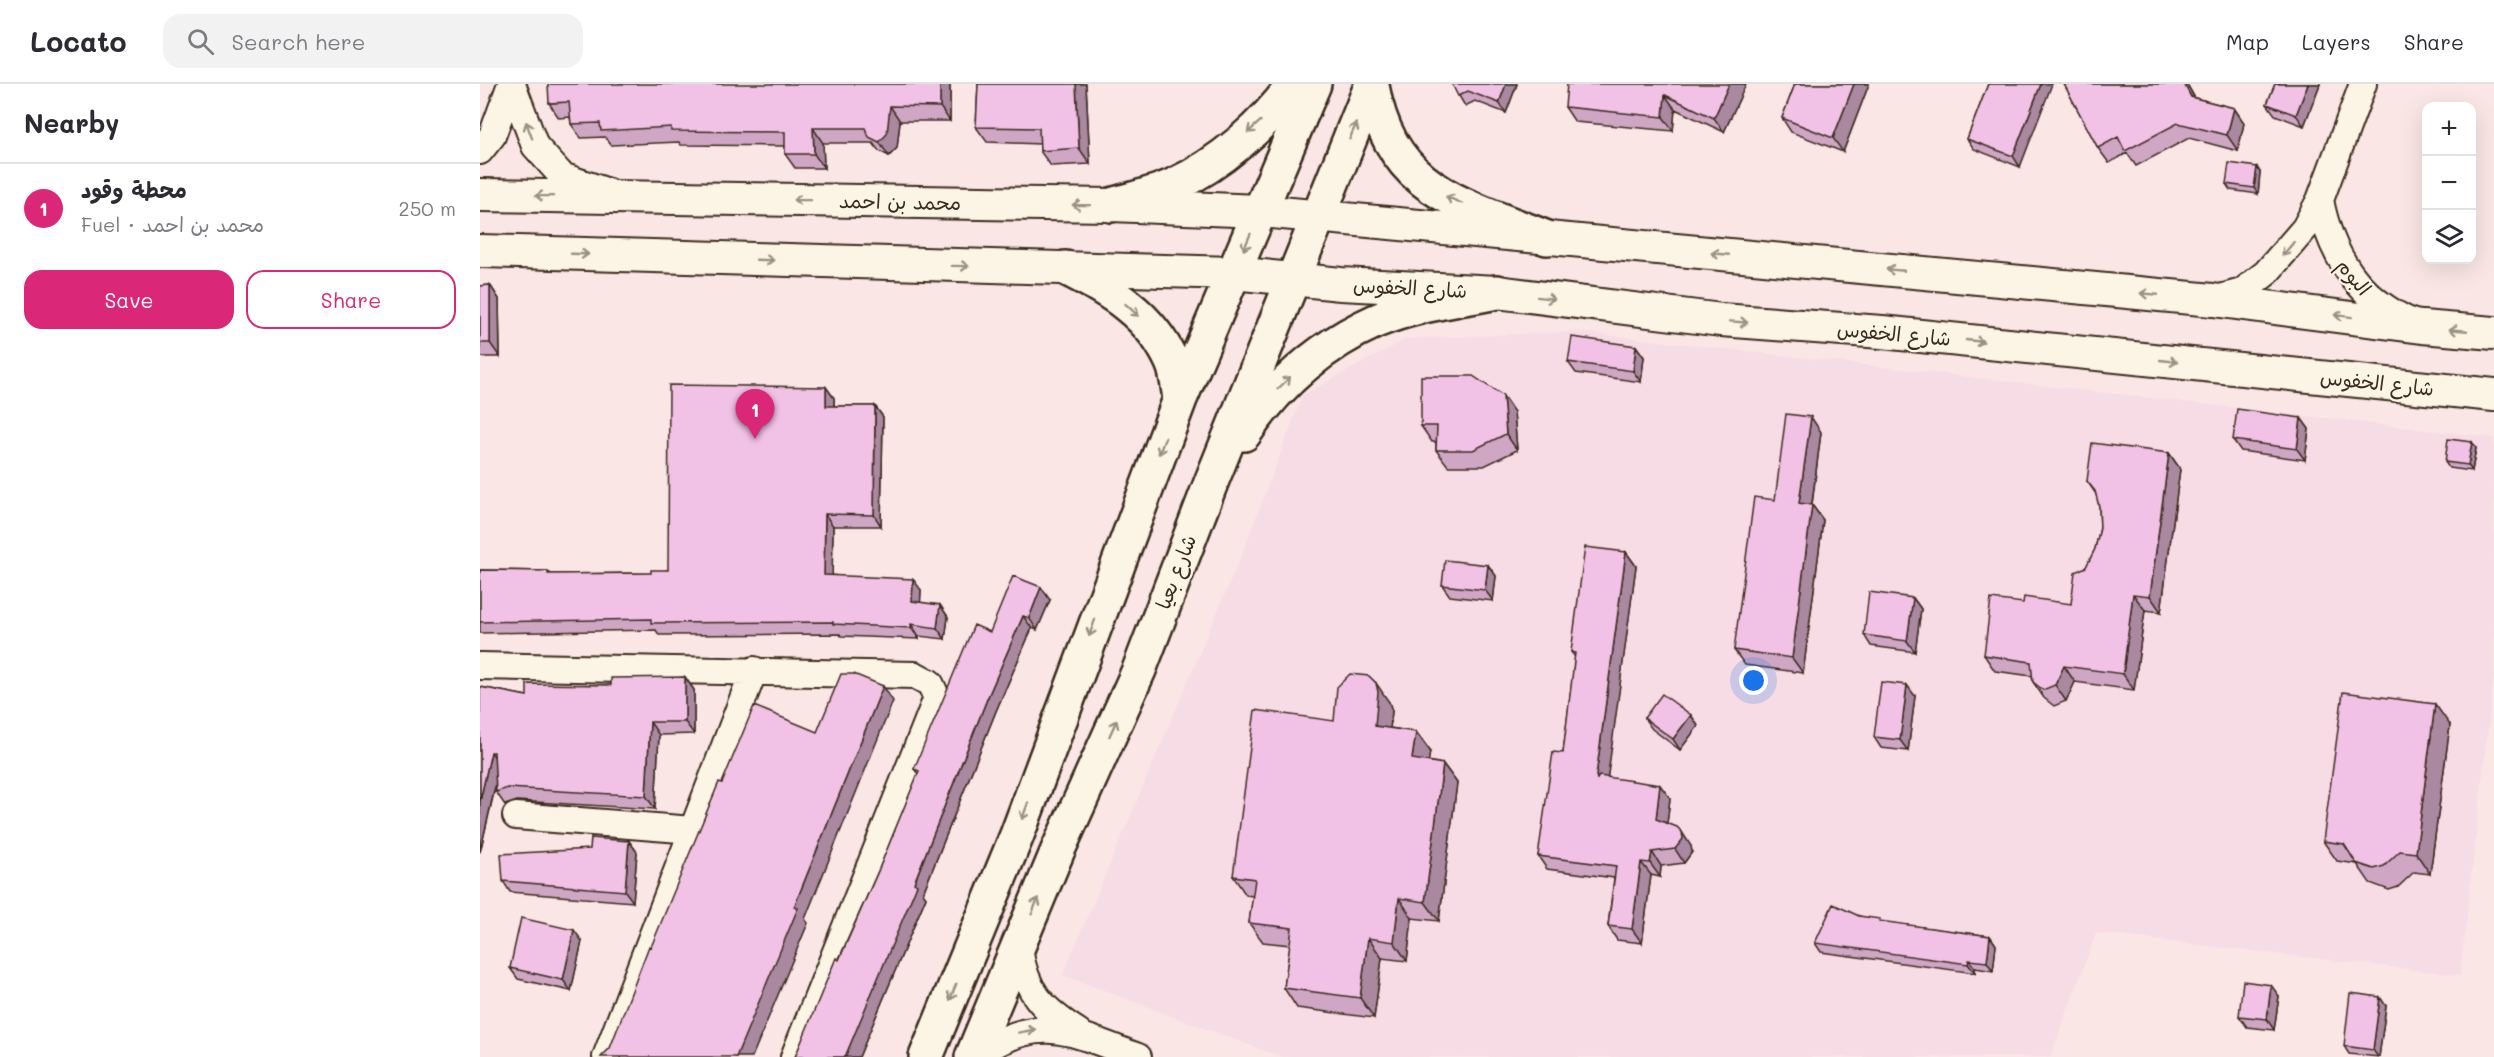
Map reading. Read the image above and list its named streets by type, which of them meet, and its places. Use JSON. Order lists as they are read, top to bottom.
{
  "streets": {
    "main road": ["شارع بعيا"],
    "street": ["محمد بن احمد", "البوم", "شارع الخفوس"]
  },
  "crossings": [
    ["محمد بن احمد", "شارع بعيا"],
    ["شارع الخفوس", "شارع بعيا"]
  ],
  "page": {
    "header": "Locato",
    "search": "Search here",
    "nav": ["Map", "Layers", "Share"],
    "heading": "Nearby",
    "map_buttons": ["+", "−"],
    "list": [
      {
        "mark": "1",
        "name": "محطة وقود",
        "note": "Fuel · محمد بن احمد",
        "value": "250 m"
      }
    ],
    "buttons": ["Save", "Share"],
    "pins": "1"
  }
}
